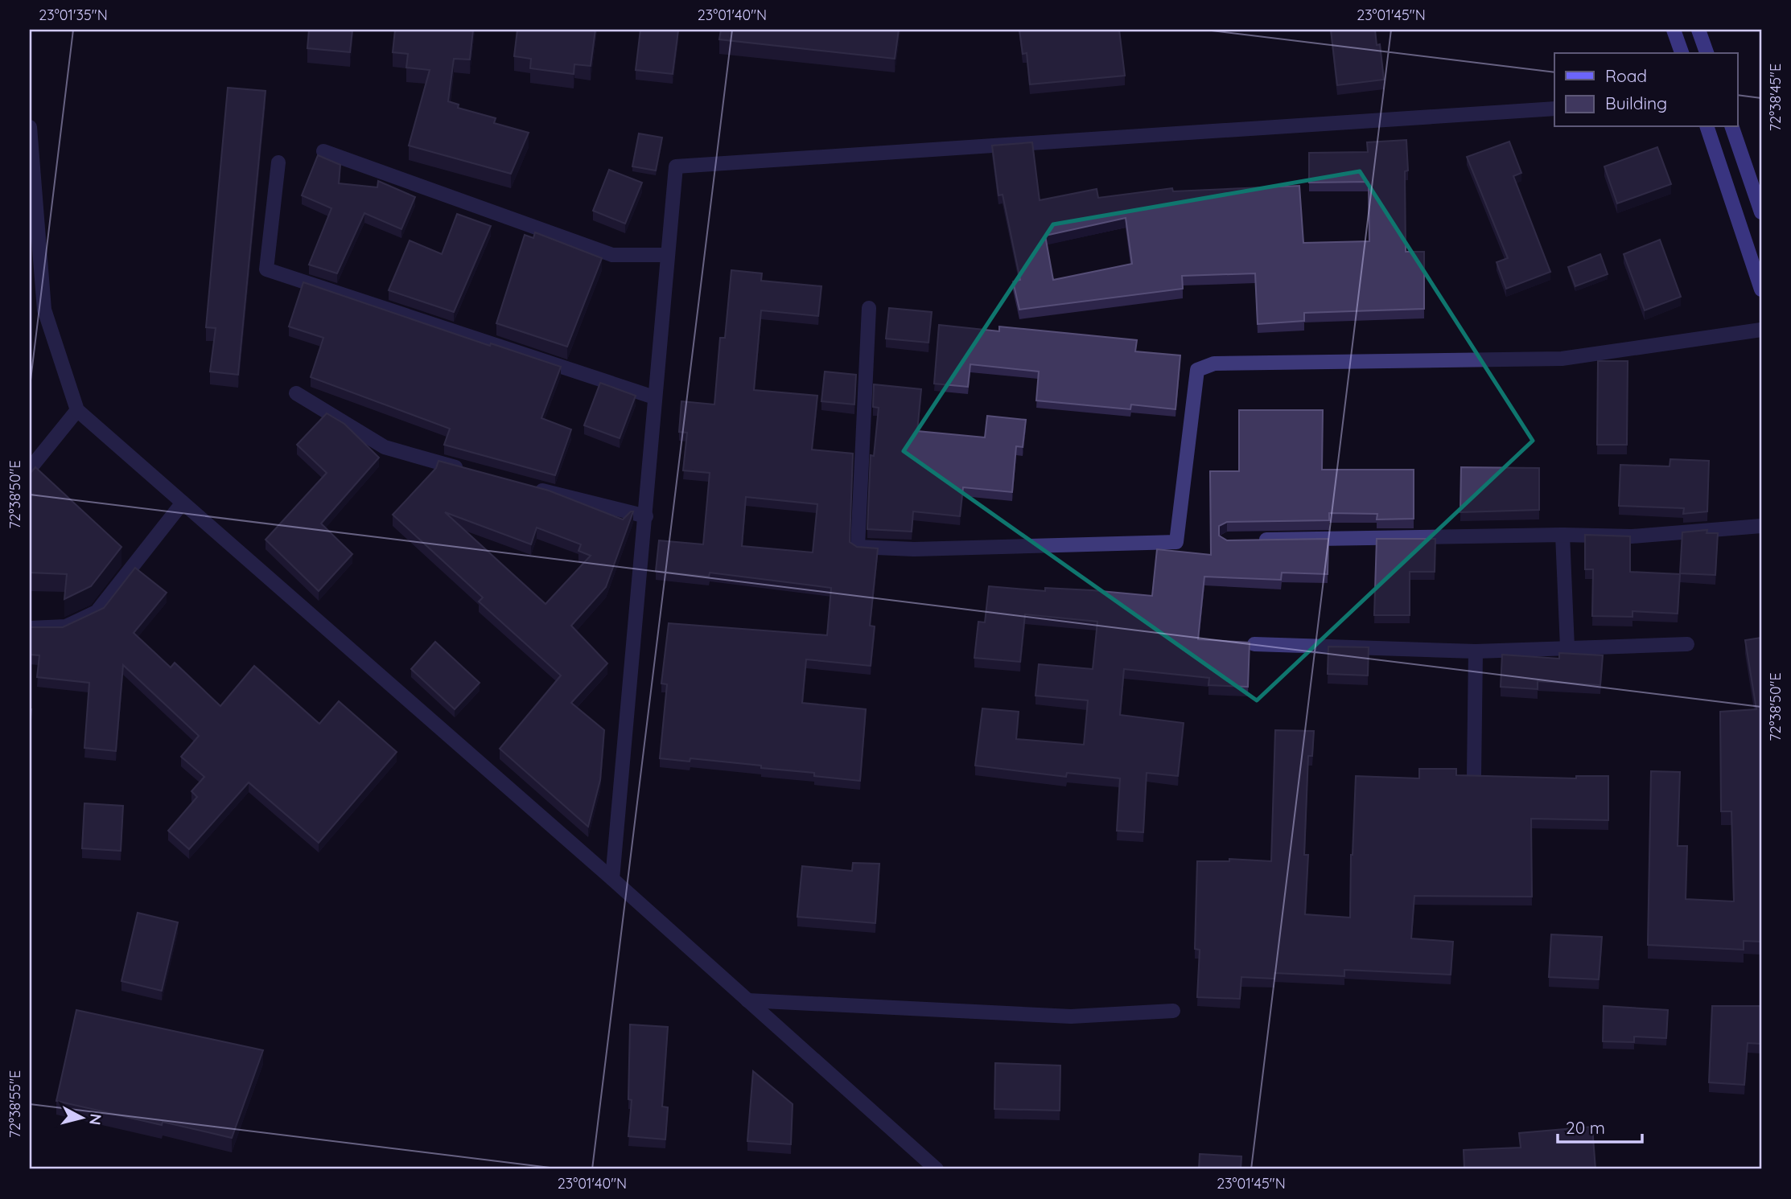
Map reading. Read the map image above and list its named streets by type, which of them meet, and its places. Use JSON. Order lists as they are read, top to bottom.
{
  "legend": ["Road", "Building"],
  "scale_bar": "20 m",
  "north": "right",
  "coordinates": [
    "23°01'35\"N",
    "23°01'40\"N",
    "23°01'45\"N",
    "72°38'45\"E",
    "72°38'50\"E",
    "72°38'55\"E"
  ]
}
